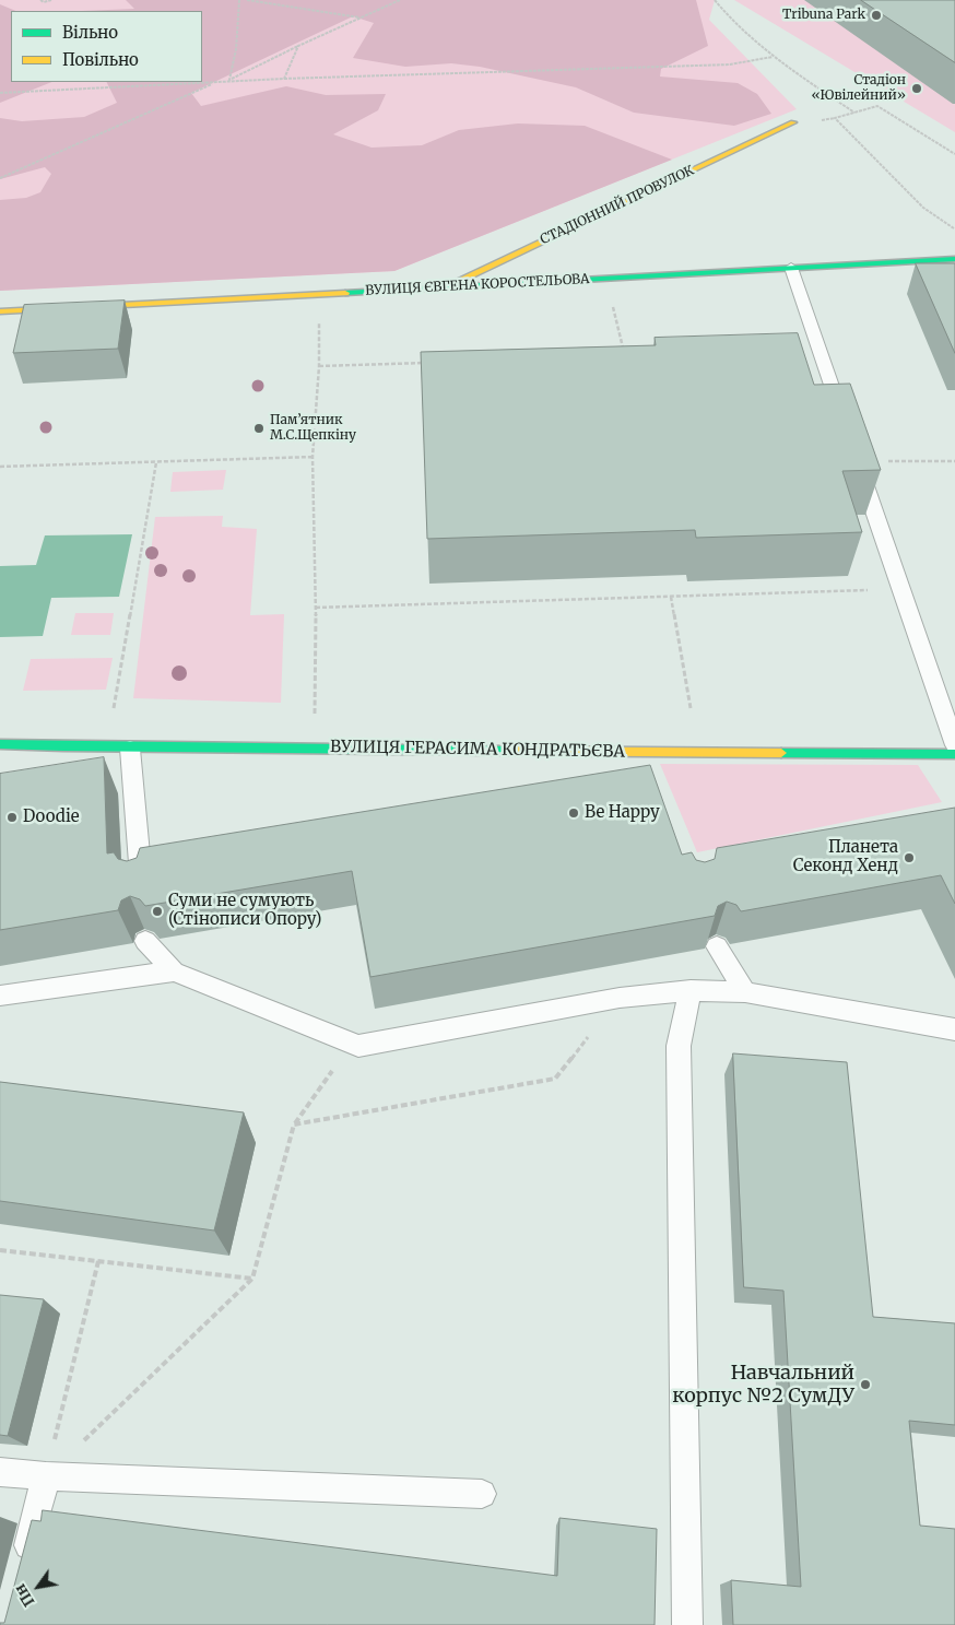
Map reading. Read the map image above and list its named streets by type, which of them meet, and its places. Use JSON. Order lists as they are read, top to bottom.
{
  "streets": {
    "street": ["СТАДІОННИЙ ПРОВУЛОК", "ВУЛИЦЯ ЄВГЕНА КОРОСТЕЛЬОВА", "ВУЛИЦЯ ГЕРАСИМА КОНДРАТЬЄВА"]
  },
  "crossings": [
    ["СТАДІОННИЙ ПРОВУЛОК", "ВУЛИЦЯ ЄВГЕНА КОРОСТЕЛЬОВА"]
  ],
  "places": [
    "Tribuna Park",
    "Стадіон «Ювілейний»",
    "Пам’ятник М.С.Щепкіну",
    "Be Happy",
    "Doodie",
    "Планета Секонд Хенд",
    "Суми не сумують (Стінописи Опору)",
    "Навчальний корпус №2 СумДУ"
  ],
  "legend": ["Вільно", "Повільно"],
  "north": "bottom left"
}
